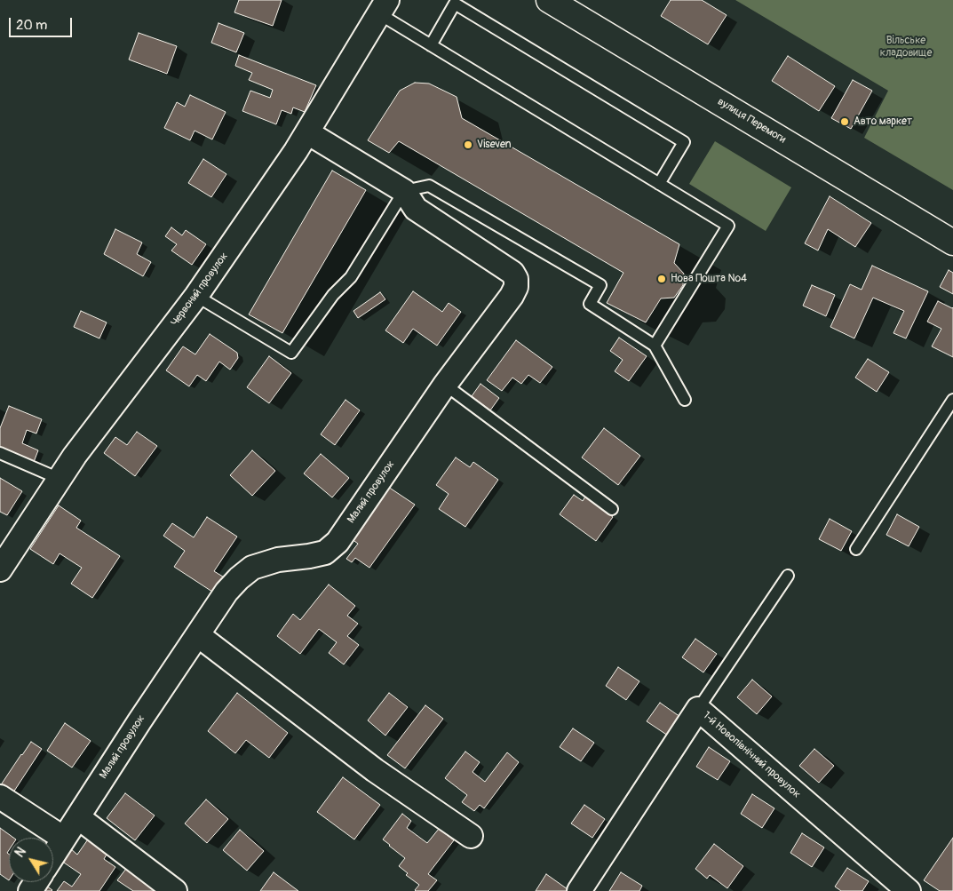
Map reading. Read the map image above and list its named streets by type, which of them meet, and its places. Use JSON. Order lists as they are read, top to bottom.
{
  "streets": {
    "main road": ["вулиця Перемоги"],
    "street": ["Червоний провулок", "Малий провулок", "1-й Новопівнічний провулок"]
  },
  "crossings": [
    ["Червоний провулок", "Малий провулок"]
  ],
  "parks": ["Вільське кладовище"],
  "places": ["Авто маркет", "Viseven", "Нова Пошта №4"],
  "scale_bar": "20 m",
  "north": "top left"
}
